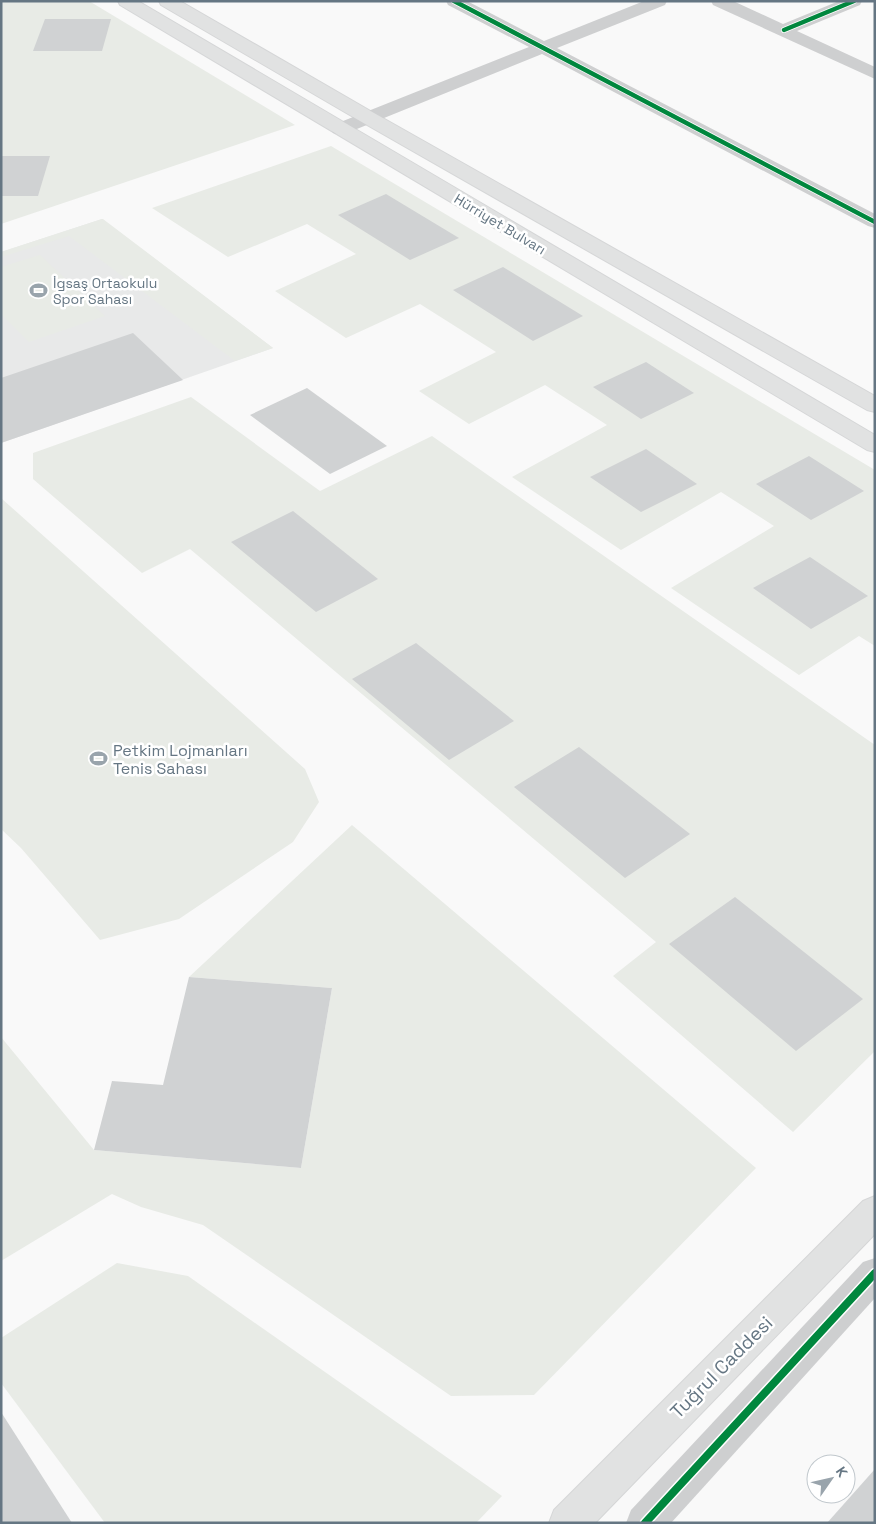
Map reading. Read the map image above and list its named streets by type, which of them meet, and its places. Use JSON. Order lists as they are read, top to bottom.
{
  "streets": {
    "main road": ["Hürriyet Bulvarı", "Tuğrul Caddesi"]
  },
  "places": {
    "sports": ["İgsaş Ortaokulu Spor Sahası", "Petkim Lojmanları Tenis Sahası"]
  },
  "north": "top right"
}
